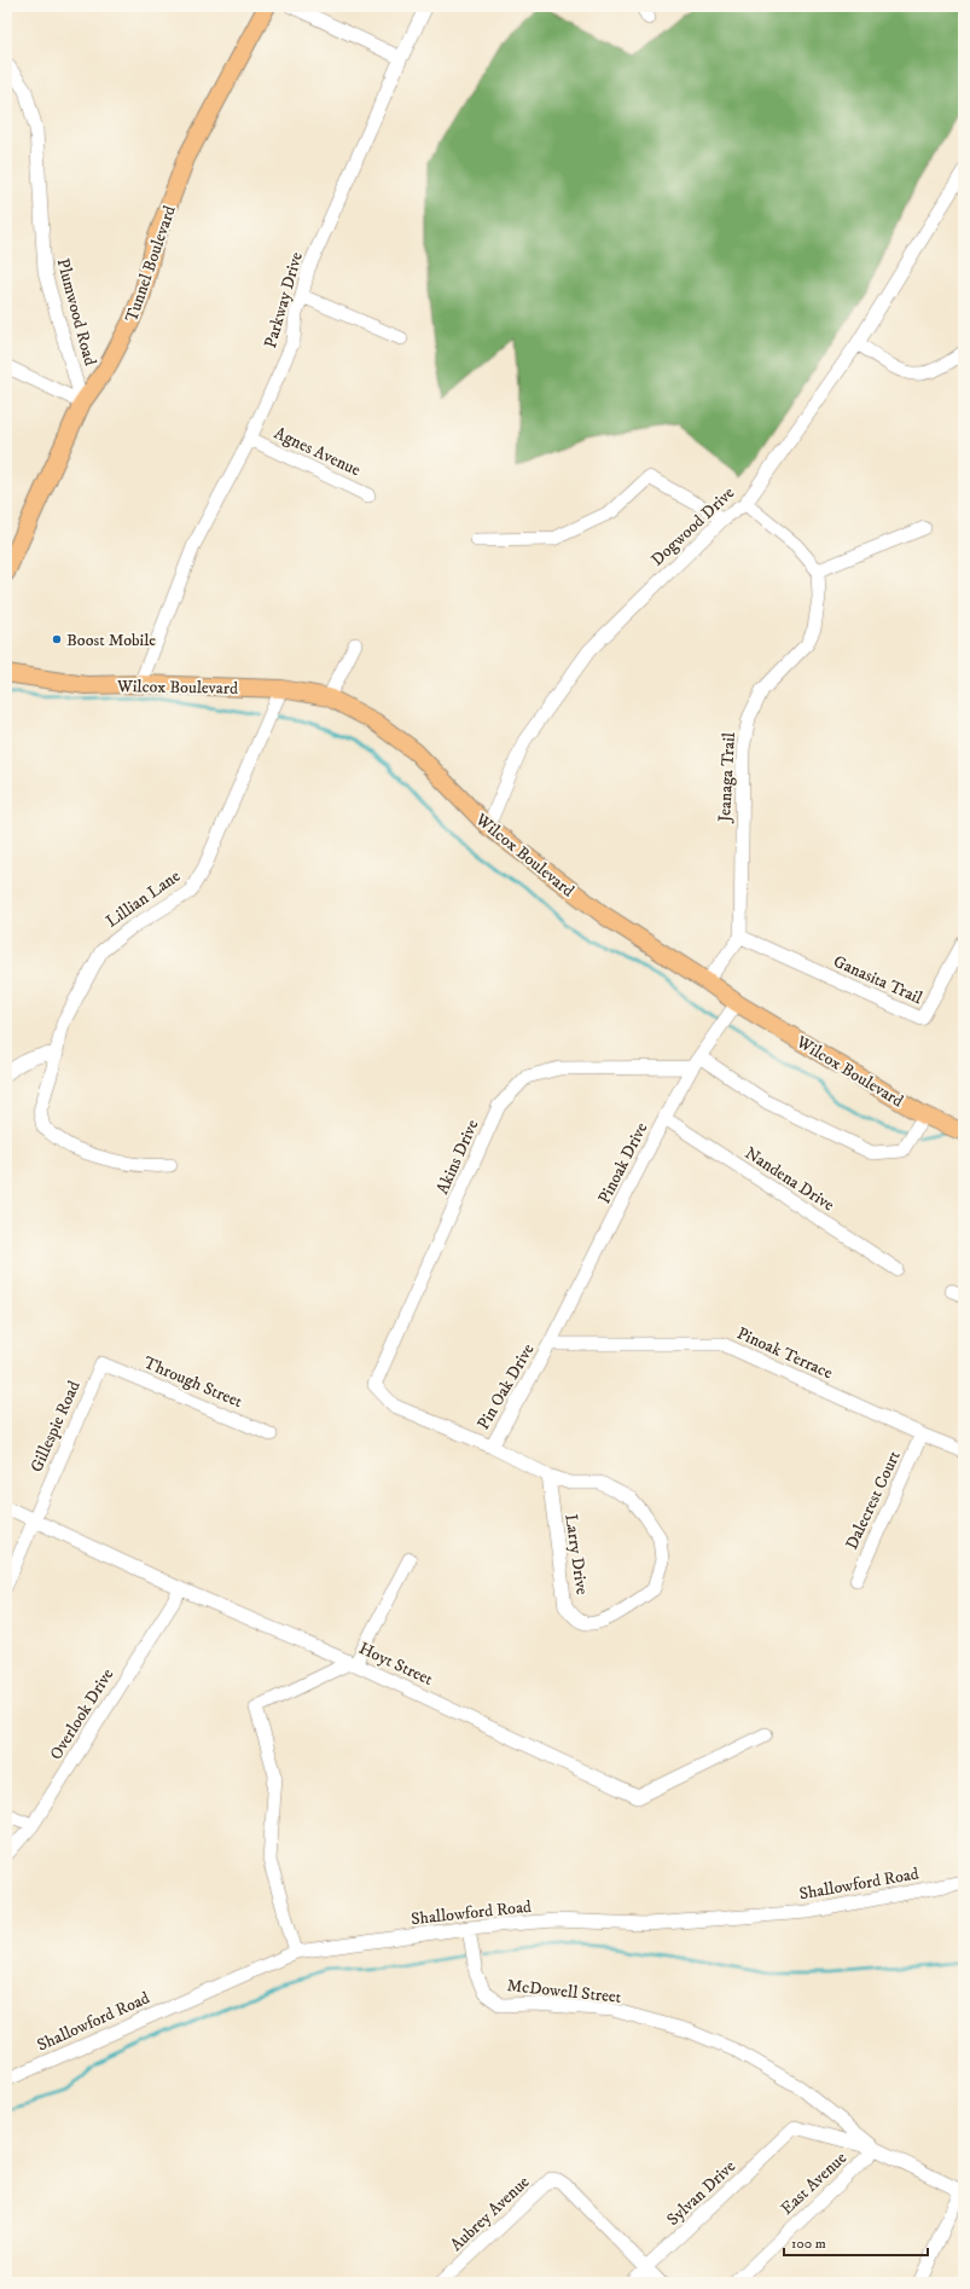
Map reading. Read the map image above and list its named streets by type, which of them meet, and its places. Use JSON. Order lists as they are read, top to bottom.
{
  "streets": {
    "main road": ["Tunnel Boulevard", "Wilcox Boulevard"],
    "street": [
      "Parkway Drive",
      "Plumwood Road",
      "Agnes Avenue",
      "Dogwood Drive",
      "Jeanaga Trail",
      "Lillian Lane",
      "Ganasita Trail",
      "Akins Drive",
      "Pinoak Drive",
      "Nandena Drive",
      "Pinoak Terrace",
      "Through Street",
      "Pin Oak Drive",
      "Gillespie Road",
      "Dalecrest Court",
      "Larry Drive",
      "Hoyt Street",
      "Overlook Drive",
      "Shallowford Road",
      "McDowell Street",
      "East Avenue",
      "Sylvan Drive",
      "Aubrey Avenue"
    ]
  },
  "crossings": [
    ["Tunnel Boulevard", "Plumwood Road"],
    ["Parkway Drive", "Agnes Avenue"],
    ["Parkway Drive", "Wilcox Boulevard"],
    ["Dogwood Drive", "Wilcox Boulevard"],
    ["Wilcox Boulevard", "Lillian Lane"],
    ["Wilcox Boulevard", "Pinoak Drive"],
    ["Jeanaga Trail", "Ganasita Trail"],
    ["Akins Drive", "Pinoak Drive"],
    ["Akins Drive", "Larry Drive"],
    ["Pinoak Drive", "Nandena Drive"],
    ["Pinoak Drive", "Pinoak Terrace"],
    ["Pinoak Drive", "Pin Oak Drive"],
    ["Pinoak Terrace", "Pin Oak Drive"],
    ["Pinoak Terrace", "Dalecrest Court"],
    ["Through Street", "Gillespie Road"],
    ["Pin Oak Drive", "Larry Drive"],
    ["Gillespie Road", "Hoyt Street"],
    ["Hoyt Street", "Overlook Drive"],
    ["Shallowford Road", "McDowell Street"],
    ["McDowell Street", "East Avenue"],
    ["McDowell Street", "Sylvan Drive"],
    ["East Avenue", "Sylvan Drive"],
    ["Sylvan Drive", "Aubrey Avenue"]
  ],
  "places": ["Boost Mobile"],
  "scale_bar": "100 m"
}
